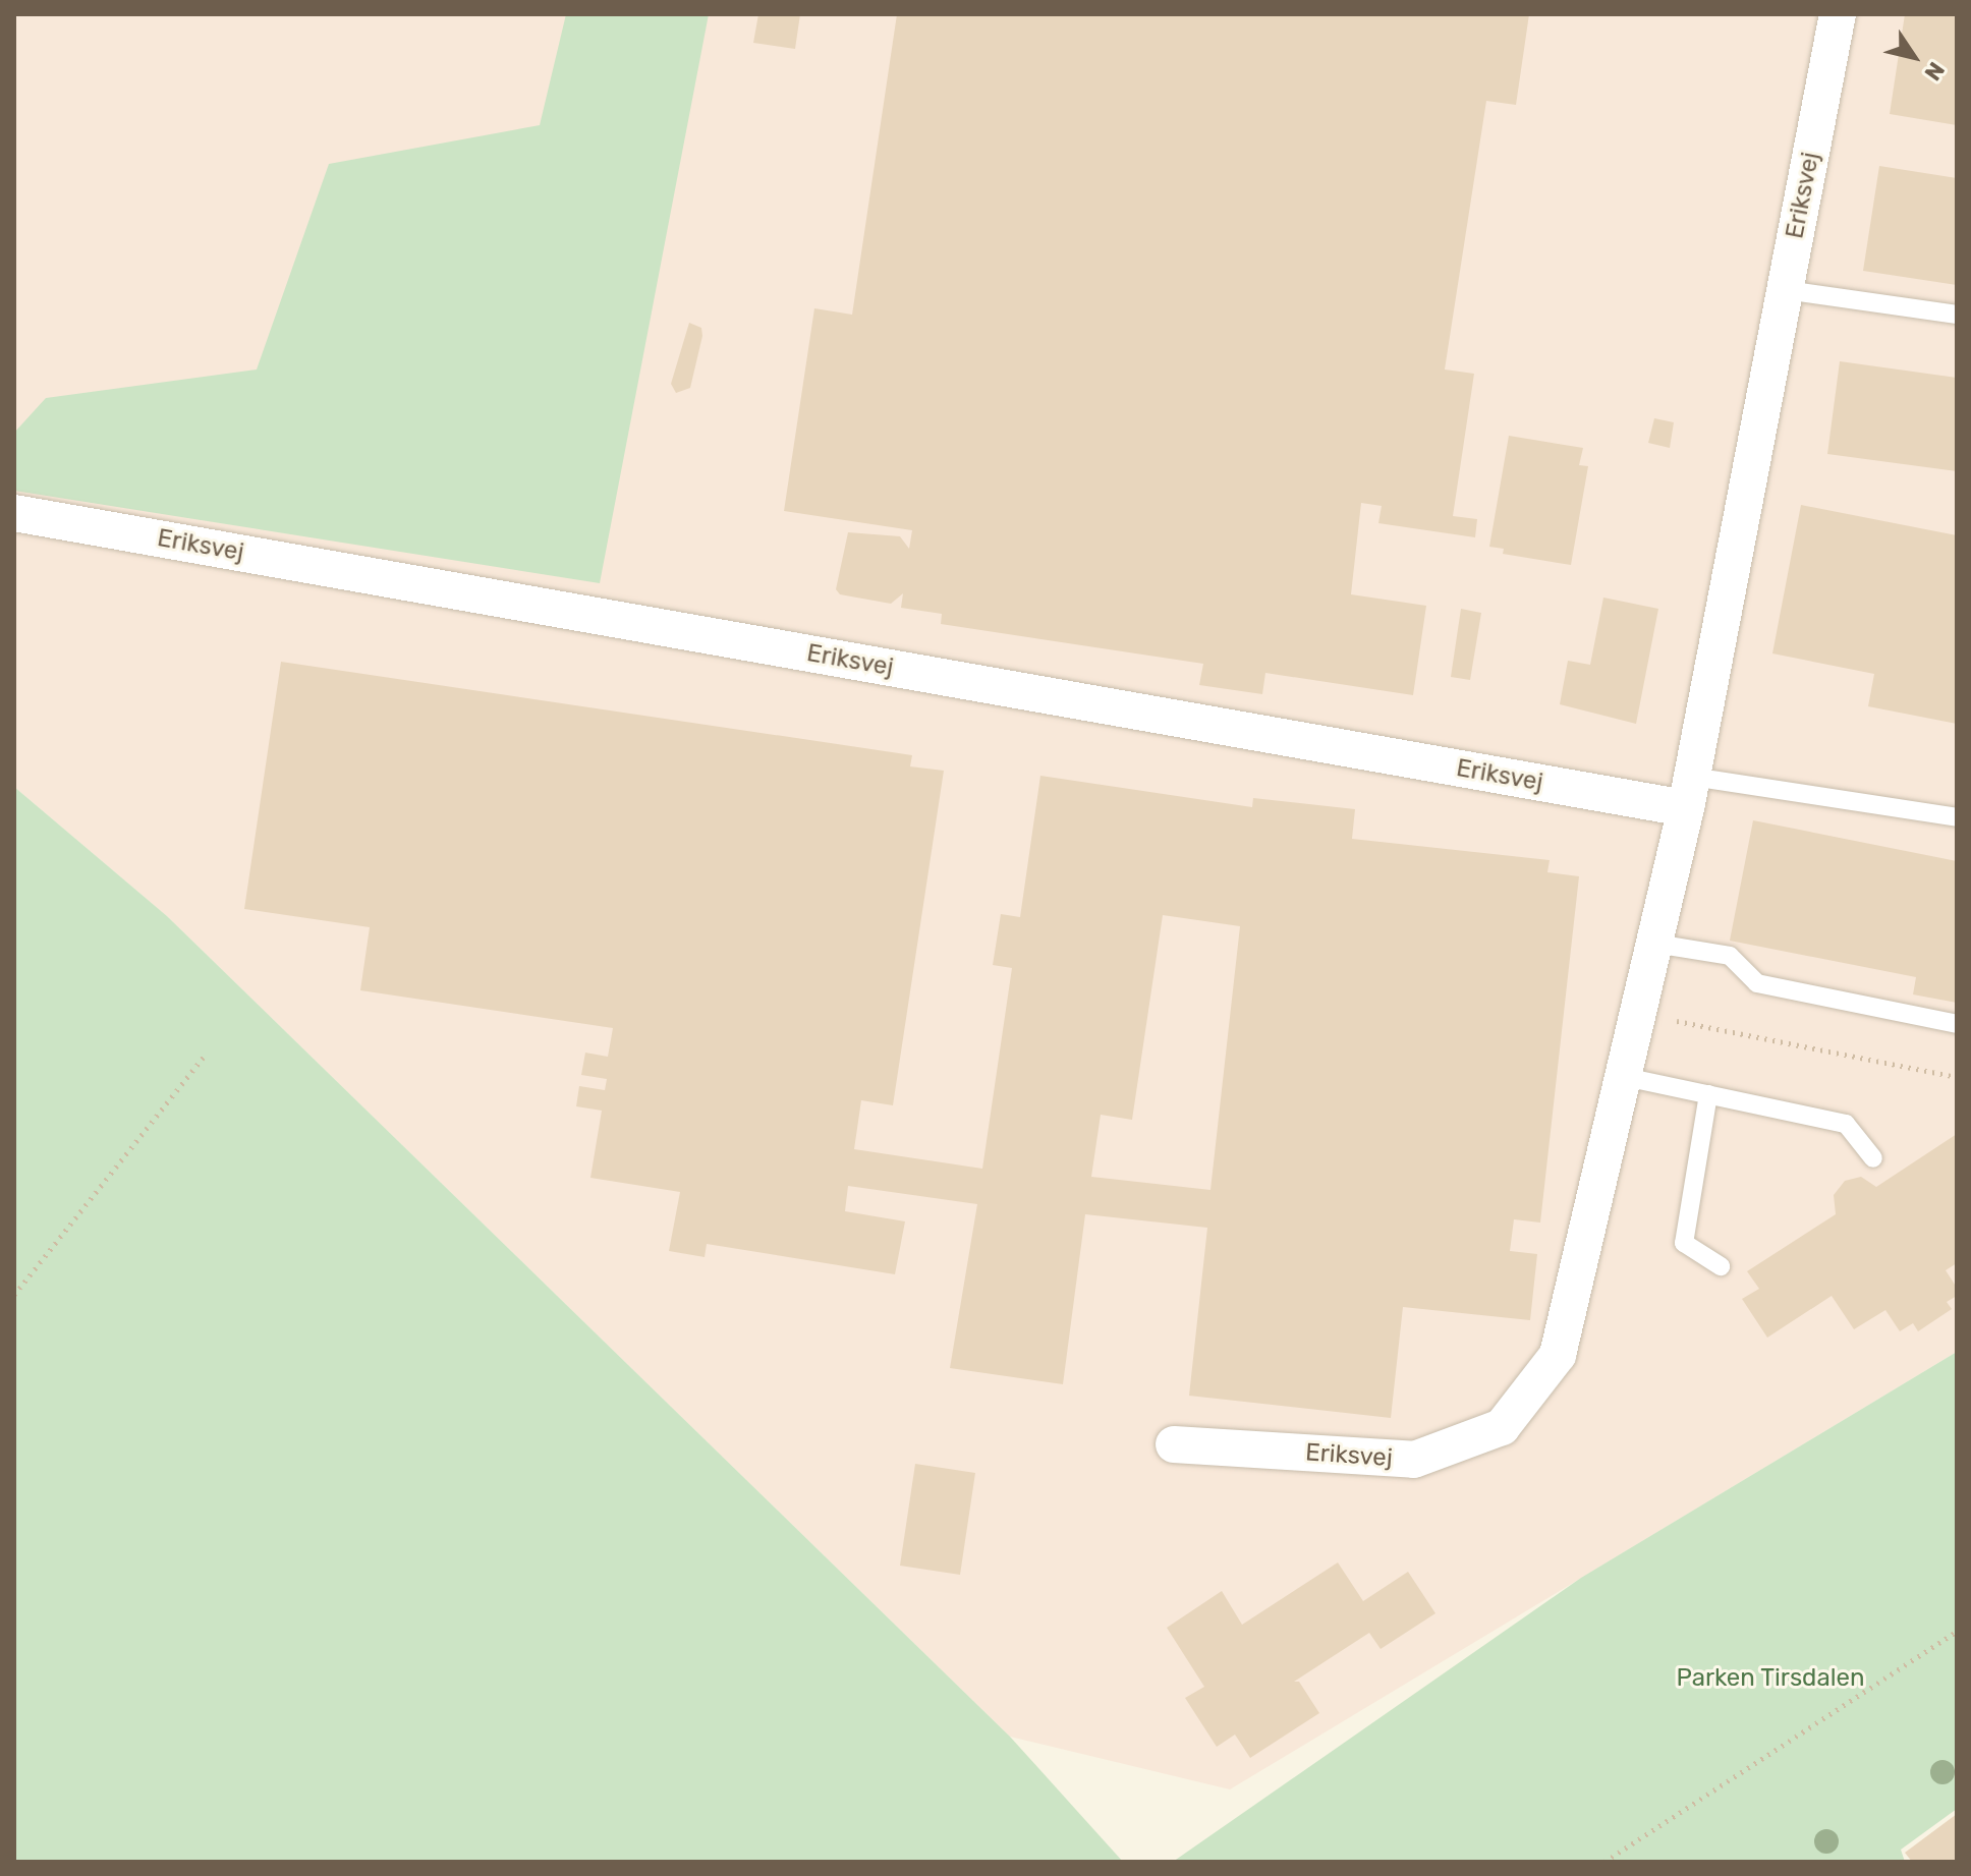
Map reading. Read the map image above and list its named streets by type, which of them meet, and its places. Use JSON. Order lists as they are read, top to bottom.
{
  "streets": {
    "street": ["Eriksvej"]
  },
  "parks": ["Parken Tirsdalen"],
  "north": "bottom right"
}
